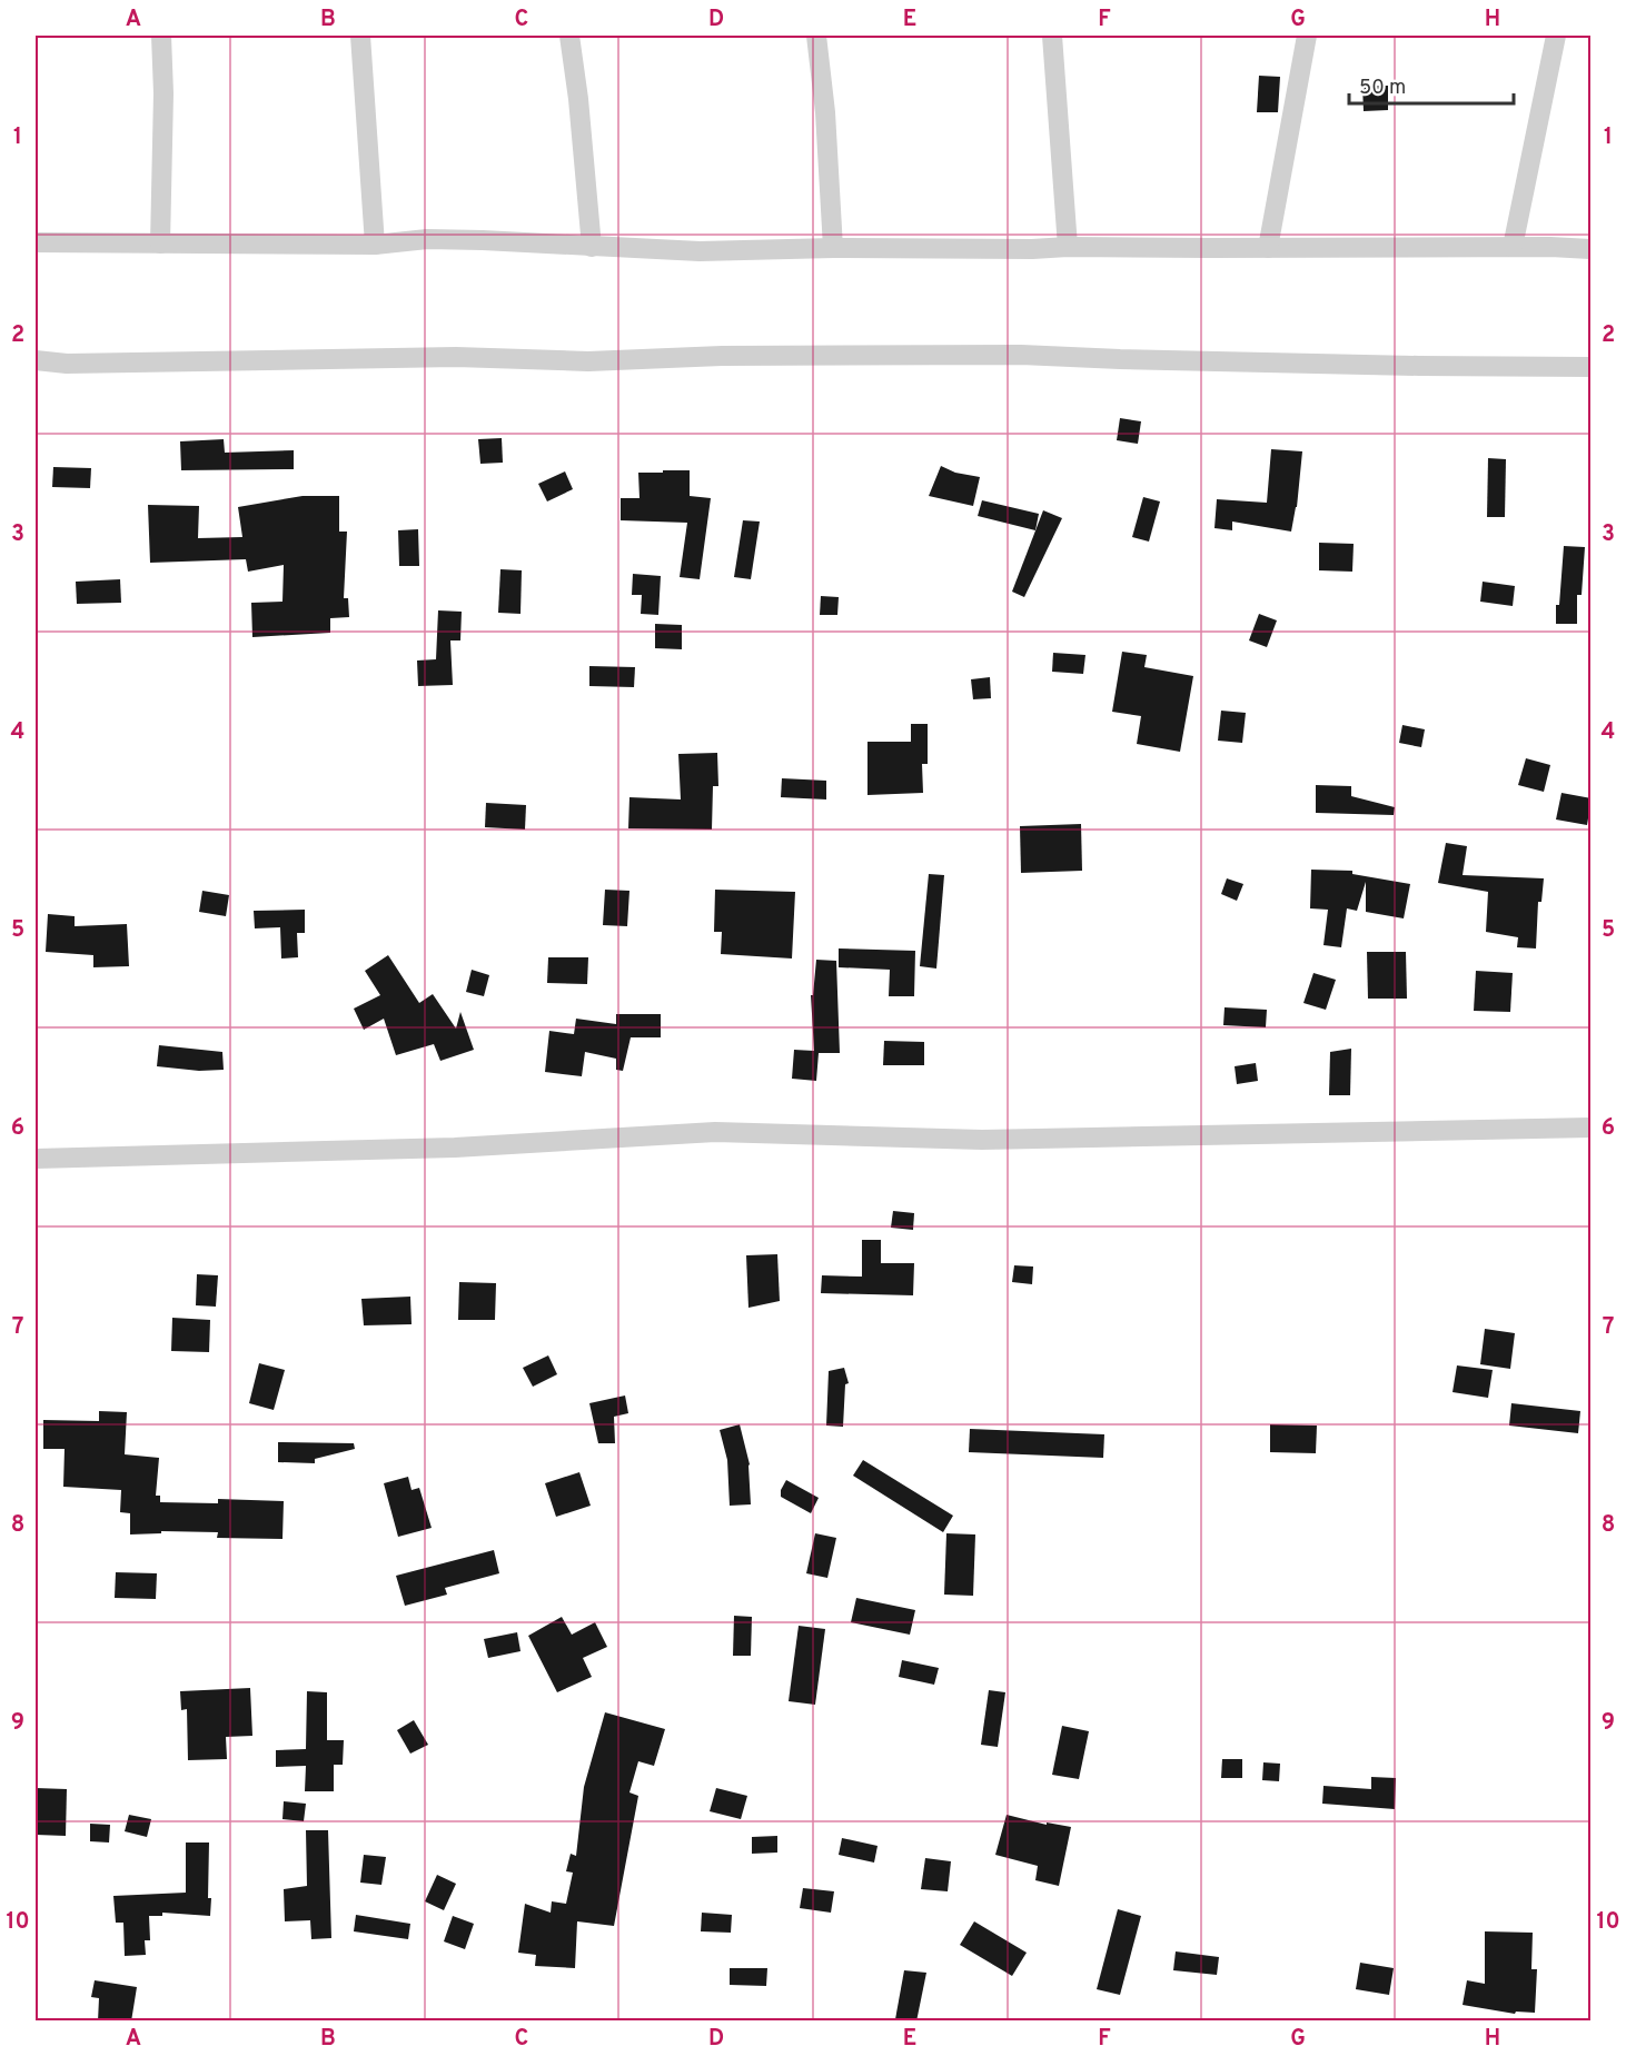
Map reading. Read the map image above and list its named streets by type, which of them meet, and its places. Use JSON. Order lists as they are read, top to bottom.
{
  "scale_bar": "50 m",
  "grid": {
    "columns": [
      "A",
      "B",
      "C",
      "D",
      "E",
      "F",
      "G",
      "H"
    ],
    "rows": [
      "1",
      "2",
      "3",
      "4",
      "5",
      "6",
      "7",
      "8",
      "9",
      "10"
    ]
  }
}
